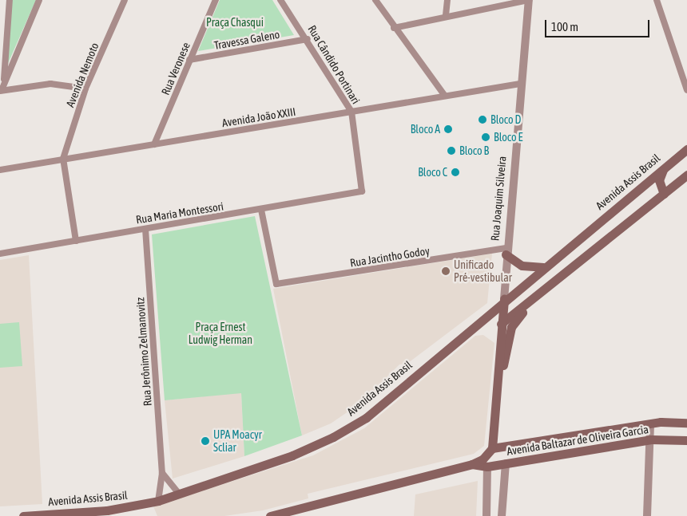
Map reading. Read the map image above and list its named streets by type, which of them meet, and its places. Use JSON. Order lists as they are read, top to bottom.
{
  "streets": {
    "main road": ["Avenida Assis Brasil", "Rua Joaquim Silveira", "Avenida Baltazar de Oliveira Garcia"],
    "street": [
      "Travessa Galeno",
      "Rua Cândido Portinari",
      "Rua Veronese",
      "Avenida Nemoto",
      "Avenida João XXIII",
      "Rua Maria Montessori",
      "Rua Jacintho Godoy",
      "Rua Jerônimo Zelmanovitz"
    ]
  },
  "crossings": [
    ["Travessa Galeno", "Rua Cândido Portinari"],
    ["Travessa Galeno", "Rua Veronese"],
    ["Rua Cândido Portinari", "Avenida João XXIII"],
    ["Rua Cândido Portinari", "Rua Maria Montessori"],
    ["Rua Veronese", "Avenida João XXIII"],
    ["Avenida Nemoto", "Avenida João XXIII"],
    ["Avenida João XXIII", "Rua Joaquim Silveira"],
    ["Avenida Assis Brasil", "Rua Joaquim Silveira"],
    ["Avenida Assis Brasil", "Rua Jerônimo Zelmanovitz"],
    ["Rua Joaquim Silveira", "Rua Jacintho Godoy"],
    ["Rua Joaquim Silveira", "Avenida Baltazar de Oliveira Garcia"],
    ["Rua Maria Montessori", "Rua Jacintho Godoy"],
    ["Rua Maria Montessori", "Rua Jerônimo Zelmanovitz"]
  ],
  "parks": ["Praça Chasqui", "Praça Ernest Ludwig Herman"],
  "places": [
    "Bloco D",
    "Bloco A",
    "Bloco E",
    "Bloco B",
    "Bloco C",
    "Unificado Pré-vestibular",
    "UPA Moacyr Scliar"
  ],
  "scale_bar": "100 m"
}
